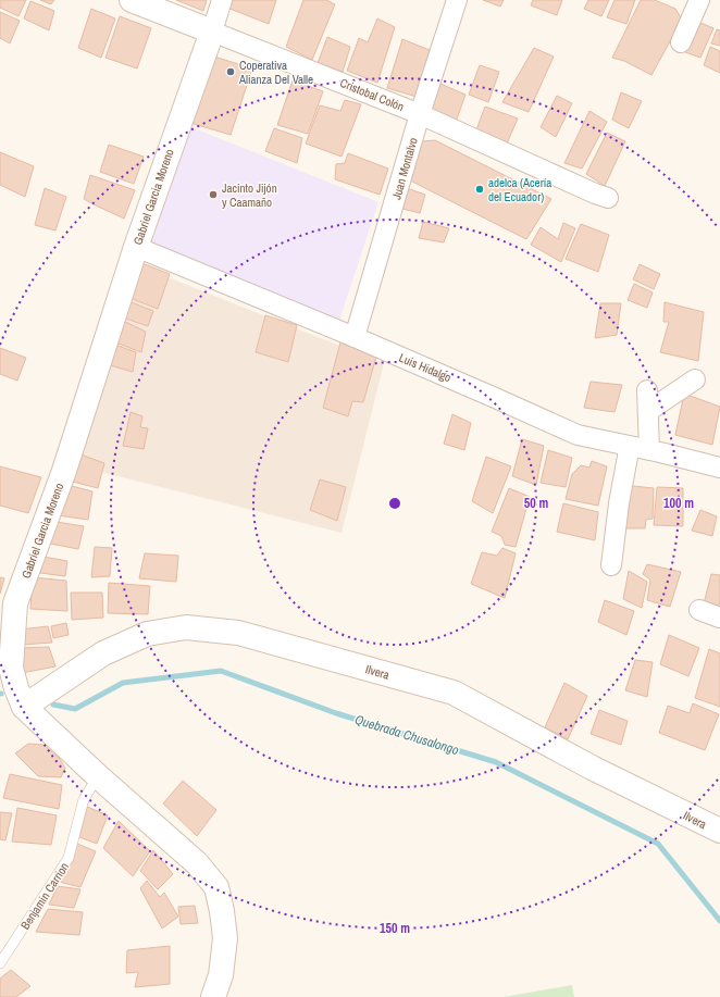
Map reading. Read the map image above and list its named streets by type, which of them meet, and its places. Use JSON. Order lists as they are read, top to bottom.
{
  "streets": {
    "street": [
      "Cristobal Colón",
      "Juan Montalvo",
      "Gabriel Garcia Moreno",
      "Luis Hidalgo",
      "Ilvera"
    ],
    "lane": ["Benjamin Carrion"]
  },
  "crossings": [
    ["Cristobal Colón", "Juan Montalvo"],
    ["Cristobal Colón", "Gabriel Garcia Moreno"],
    ["Juan Montalvo", "Luis Hidalgo"],
    ["Gabriel Garcia Moreno", "Luis Hidalgo"],
    ["Gabriel Garcia Moreno", "Ilvera"],
    ["Gabriel Garcia Moreno", "Benjamin Carrion"]
  ],
  "water": ["Quebrada Chusalongo"],
  "places": ["Coperativa Alianza Del Valle", "adelca (Acería del Ecuador)", "Jacinto Jijón y Caamaño"],
  "rings": ["50 m", "100 m", "150 m"]
}
